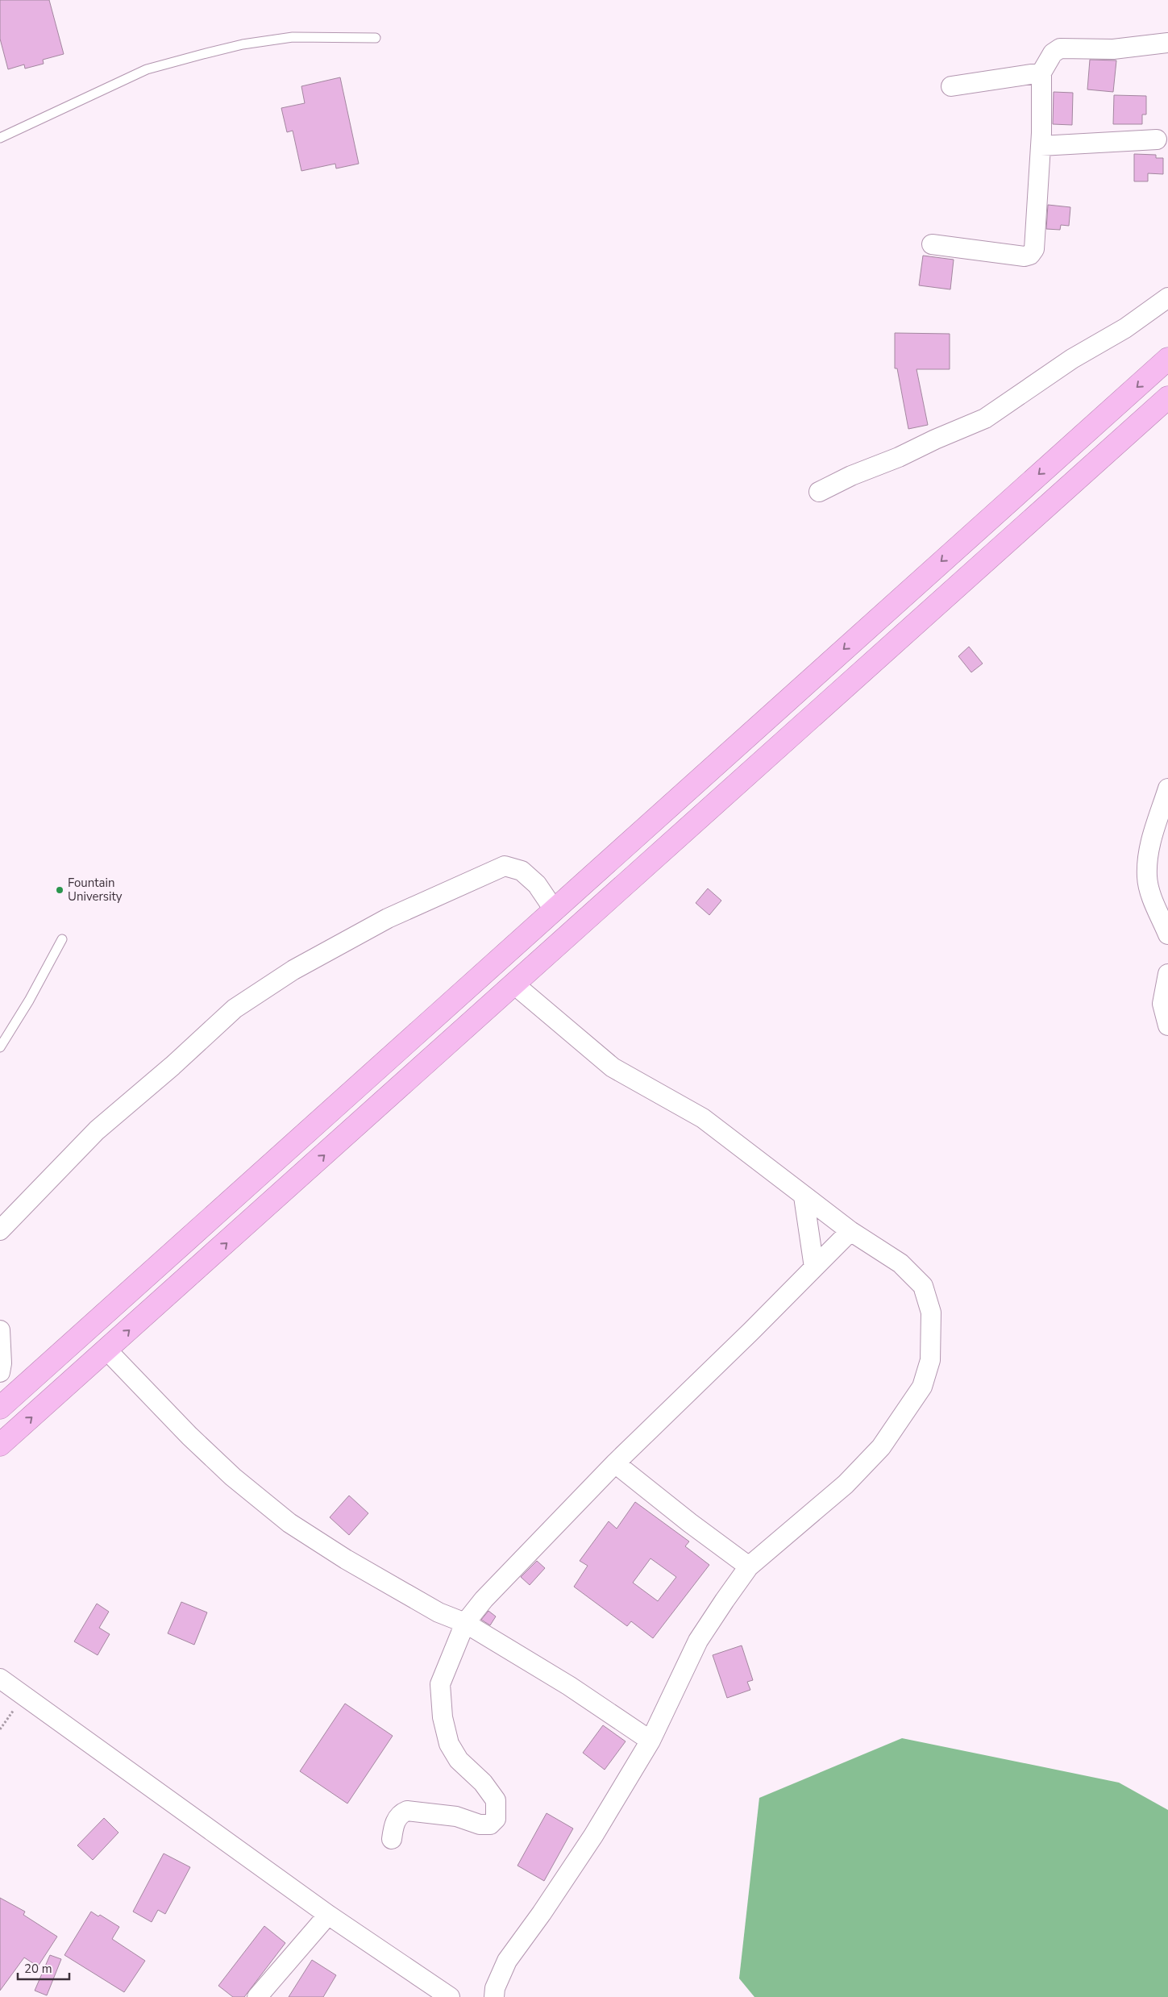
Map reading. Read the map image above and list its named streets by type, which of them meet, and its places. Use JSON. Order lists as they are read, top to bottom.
{
  "places": ["Fountain University"],
  "scale_bar": "20 m"
}
